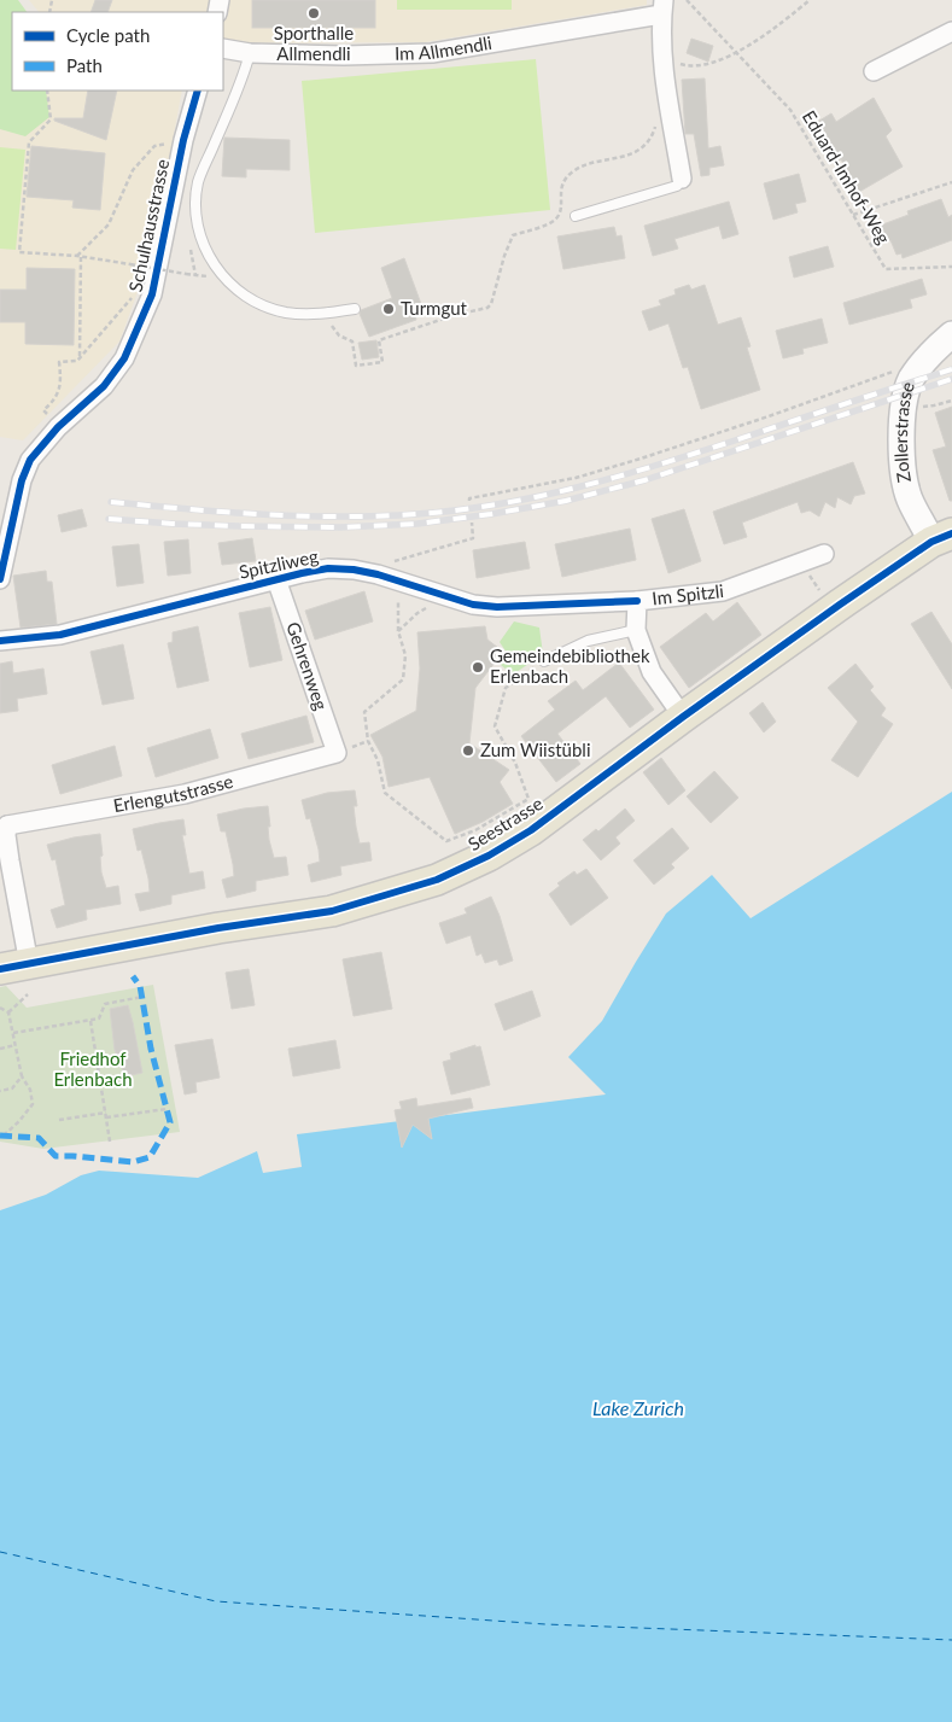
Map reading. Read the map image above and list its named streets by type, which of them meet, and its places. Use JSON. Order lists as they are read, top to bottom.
{
  "streets": {
    "main road": ["Seestrasse"],
    "street": [
      "Im Allmendli",
      "Schulhausstrasse",
      "Zollerstrasse",
      "Spitzliweg",
      "Im Spitzli",
      "Gehrenweg",
      "Erlengutstrasse"
    ],
    "path": ["Eduard-Imhof-Weg"]
  },
  "crossings": [
    ["Zollerstrasse", "Seestrasse"],
    ["Spitzliweg", "Im Spitzli"],
    ["Spitzliweg", "Gehrenweg"],
    ["Im Spitzli", "Seestrasse"],
    ["Gehrenweg", "Erlengutstrasse"]
  ],
  "water": ["Lake Zurich"],
  "parks": ["Friedhof Erlenbach"],
  "places": [
    "Sporthalle Allmendli",
    "Turmgut",
    "Gemeindebibliothek Erlenbach",
    "Zum Wiistübli"
  ],
  "legend": ["Cycle path", "Path"]
}
